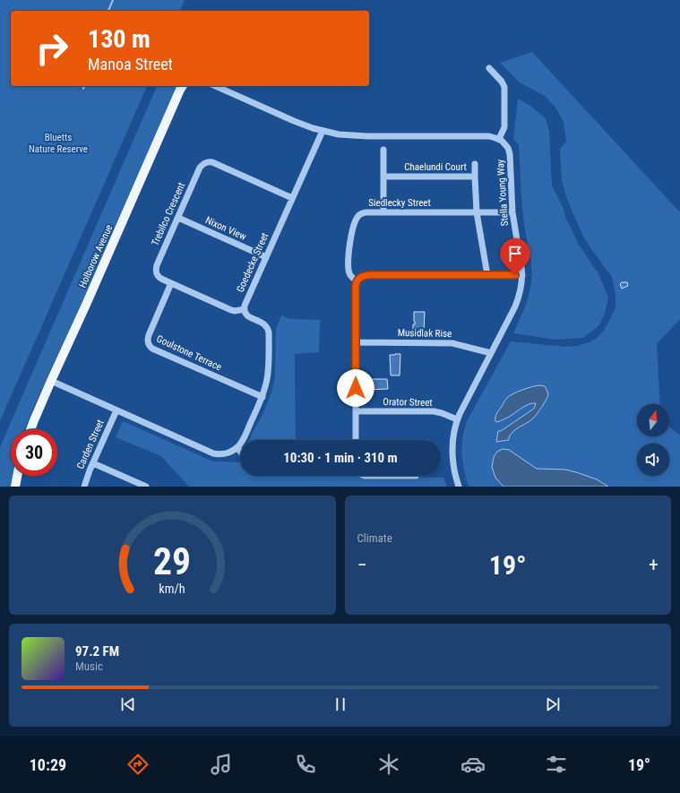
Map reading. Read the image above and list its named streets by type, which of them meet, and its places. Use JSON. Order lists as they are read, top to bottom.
{
  "streets": {
    "main road": ["Holborow Avenue"],
    "street": [
      "Chaelundi Court",
      "Stella Young Way",
      "Siedlecky Street",
      "Trebilco Crescent",
      "Nixon View",
      "Goedecke Street",
      "Musidlak Rise",
      "Goulstone Terrace",
      "Orator Street",
      "Carden Street"
    ]
  },
  "crossings": [
    ["Stella Young Way", "Siedlecky Street"],
    ["Stella Young Way", "Musidlak Rise"],
    ["Stella Young Way", "Orator Street"],
    ["Trebilco Crescent", "Nixon View"],
    ["Trebilco Crescent", "Goedecke Street"],
    ["Trebilco Crescent", "Goulstone Terrace"],
    ["Nixon View", "Goedecke Street"]
  ],
  "parks": ["Bluetts Nature Reserve"],
  "north": "top",
  "page": {
    "turn": ["130 m", "Manoa Street"],
    "limit": "30",
    "trip": "10:30 · 1 min · 310 m",
    "tile": "Climate",
    "heat": ["−", "19°", "+"],
    "song": ["97.2 FM", "Music"],
    "tabs": ["10:29", "19°"],
    "gauge": ["29", "km/h"]
  }
}
